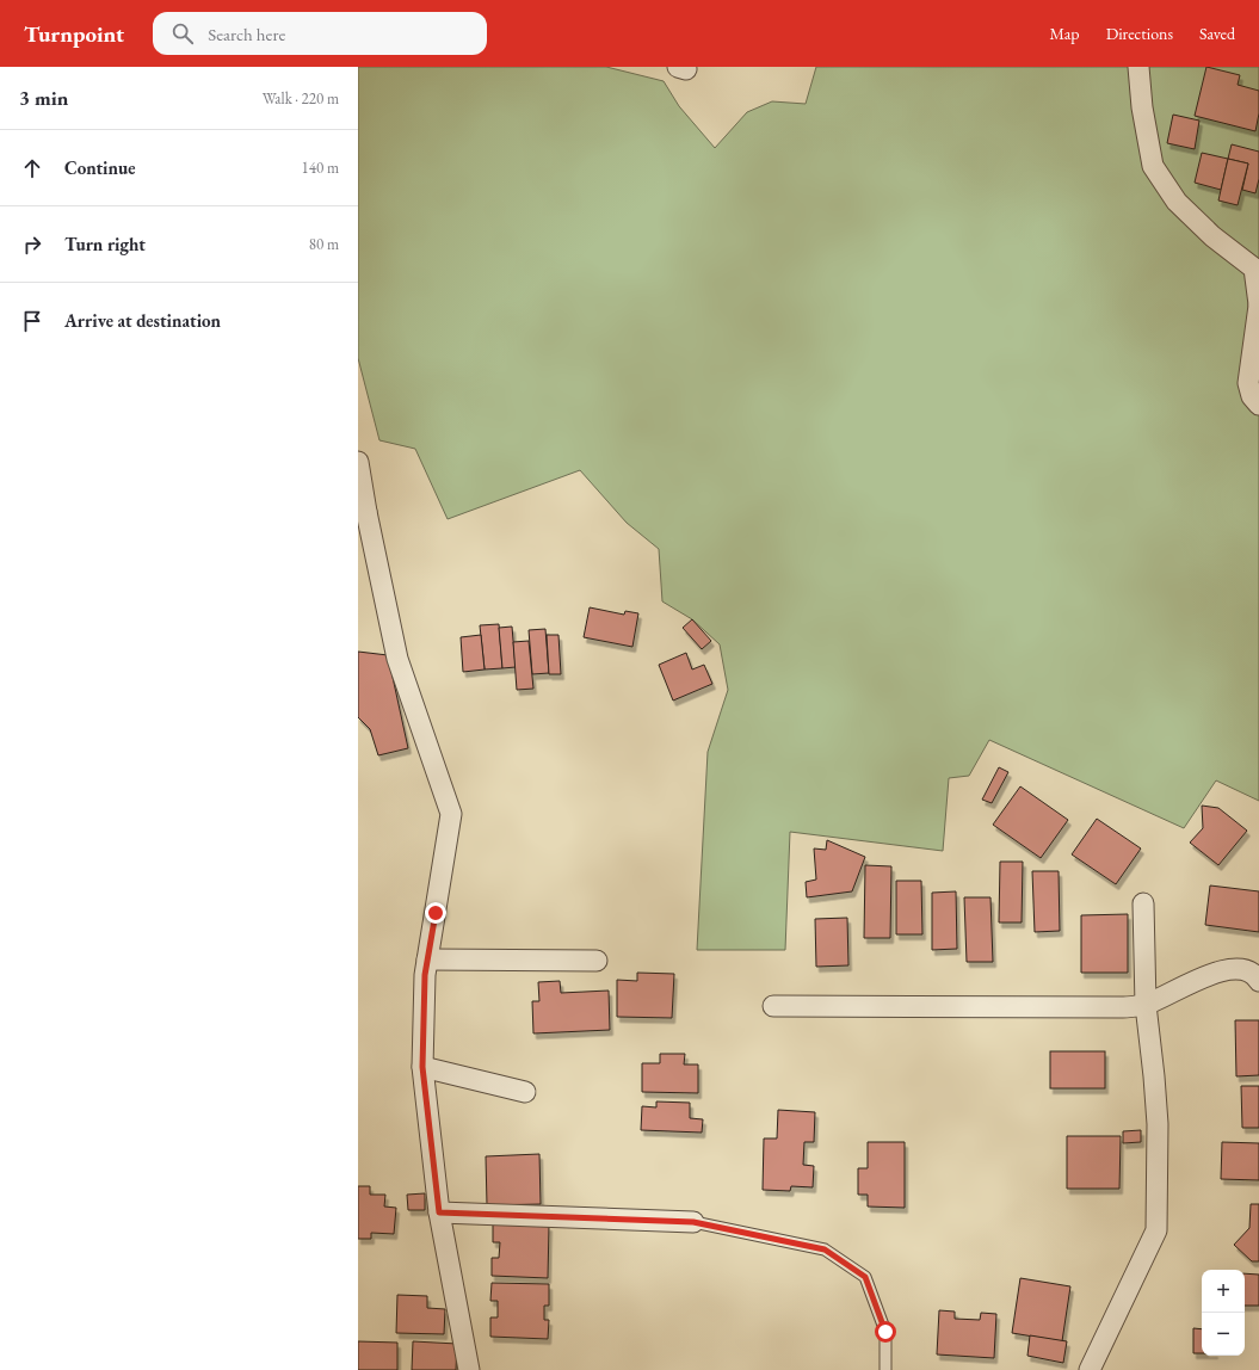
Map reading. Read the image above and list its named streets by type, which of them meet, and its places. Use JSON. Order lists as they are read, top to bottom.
{
  "page": {
    "header": "Turnpoint",
    "search": "Search here",
    "nav": ["Map", "Directions", "Saved"],
    "heading": ["3 min", "Walk · 220 m"],
    "list": [
      ["Continue", "140 m"],
      ["Turn right", "80 m"],
      "Arrive at destination"
    ],
    "map_buttons": ["+", "−"]
  }
}
